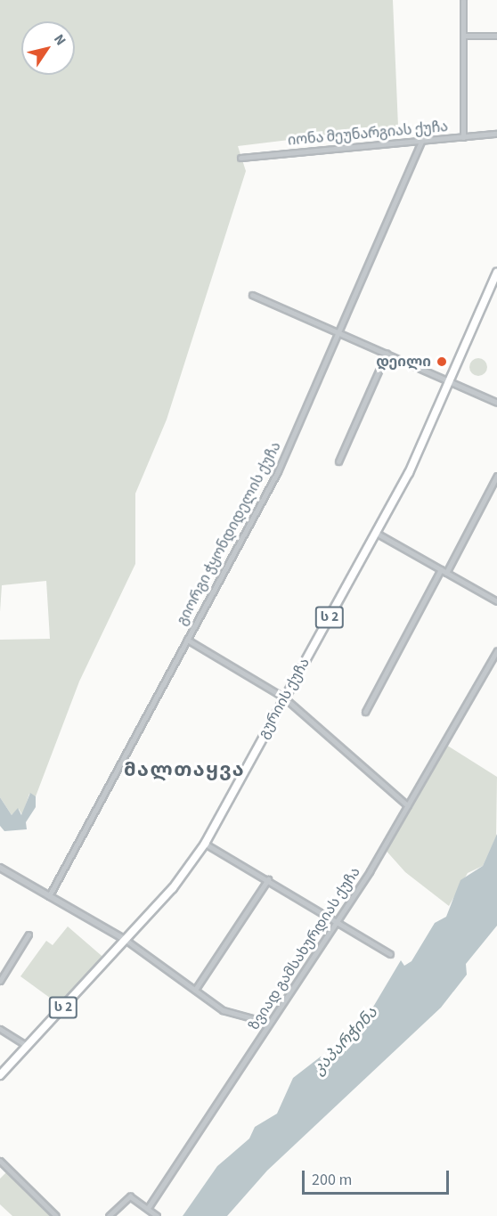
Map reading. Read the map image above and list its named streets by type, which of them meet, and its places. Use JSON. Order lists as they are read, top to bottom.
{
  "streets": {
    "highway": ["ს 2", "გურიის ქუჩა"],
    "street": ["იონა მეუნარგიას ქუჩა", "გიორგი ჭყონდიდელის ქუჩა", "ზვიად გამსახურდიას ქუჩა"]
  },
  "crossings": [
    ["იონა მეუნარგიას ქუჩა", "გიორგი ჭყონდიდელის ქუჩა"]
  ],
  "districts": ["მალთაყვა"],
  "water": ["კაპარჭინა"],
  "places": ["დეილი"],
  "scale_bar": "200 m",
  "north": "top right"
}
